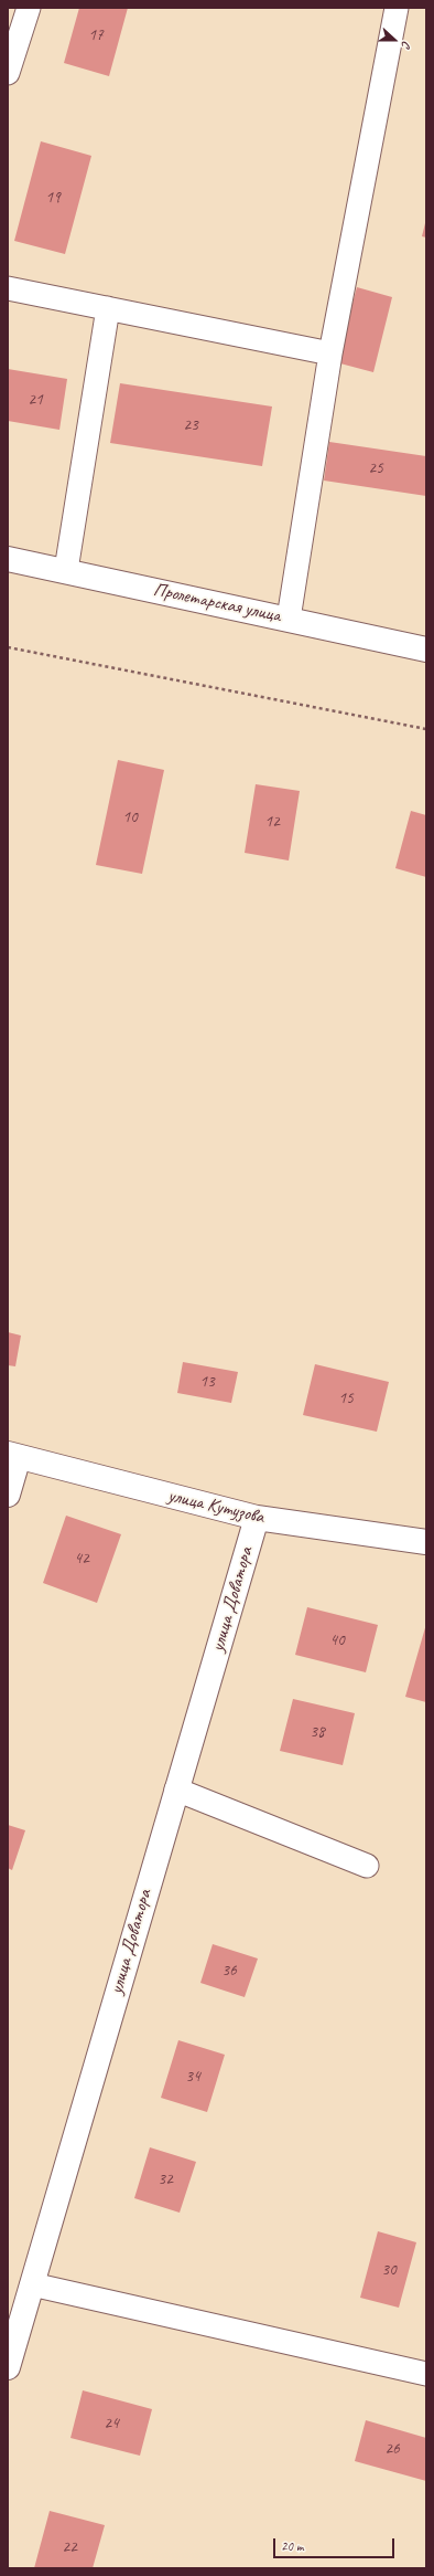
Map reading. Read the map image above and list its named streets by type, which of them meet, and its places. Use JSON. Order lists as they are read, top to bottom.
{
  "streets": {
    "street": ["Пролетарская улица", "улица Кутузова", "улица Доватора"]
  },
  "crossings": [
    ["улица Кутузова", "улица Доватора"]
  ],
  "house_numbers": [
    "17",
    "19",
    "21",
    "23",
    "25",
    "10",
    "12",
    "13",
    "15",
    "42",
    "40",
    "38",
    "36",
    "34",
    "32",
    "30",
    "24",
    "26",
    "22"
  ],
  "scale_bar": "20 m",
  "north": "right"
}
